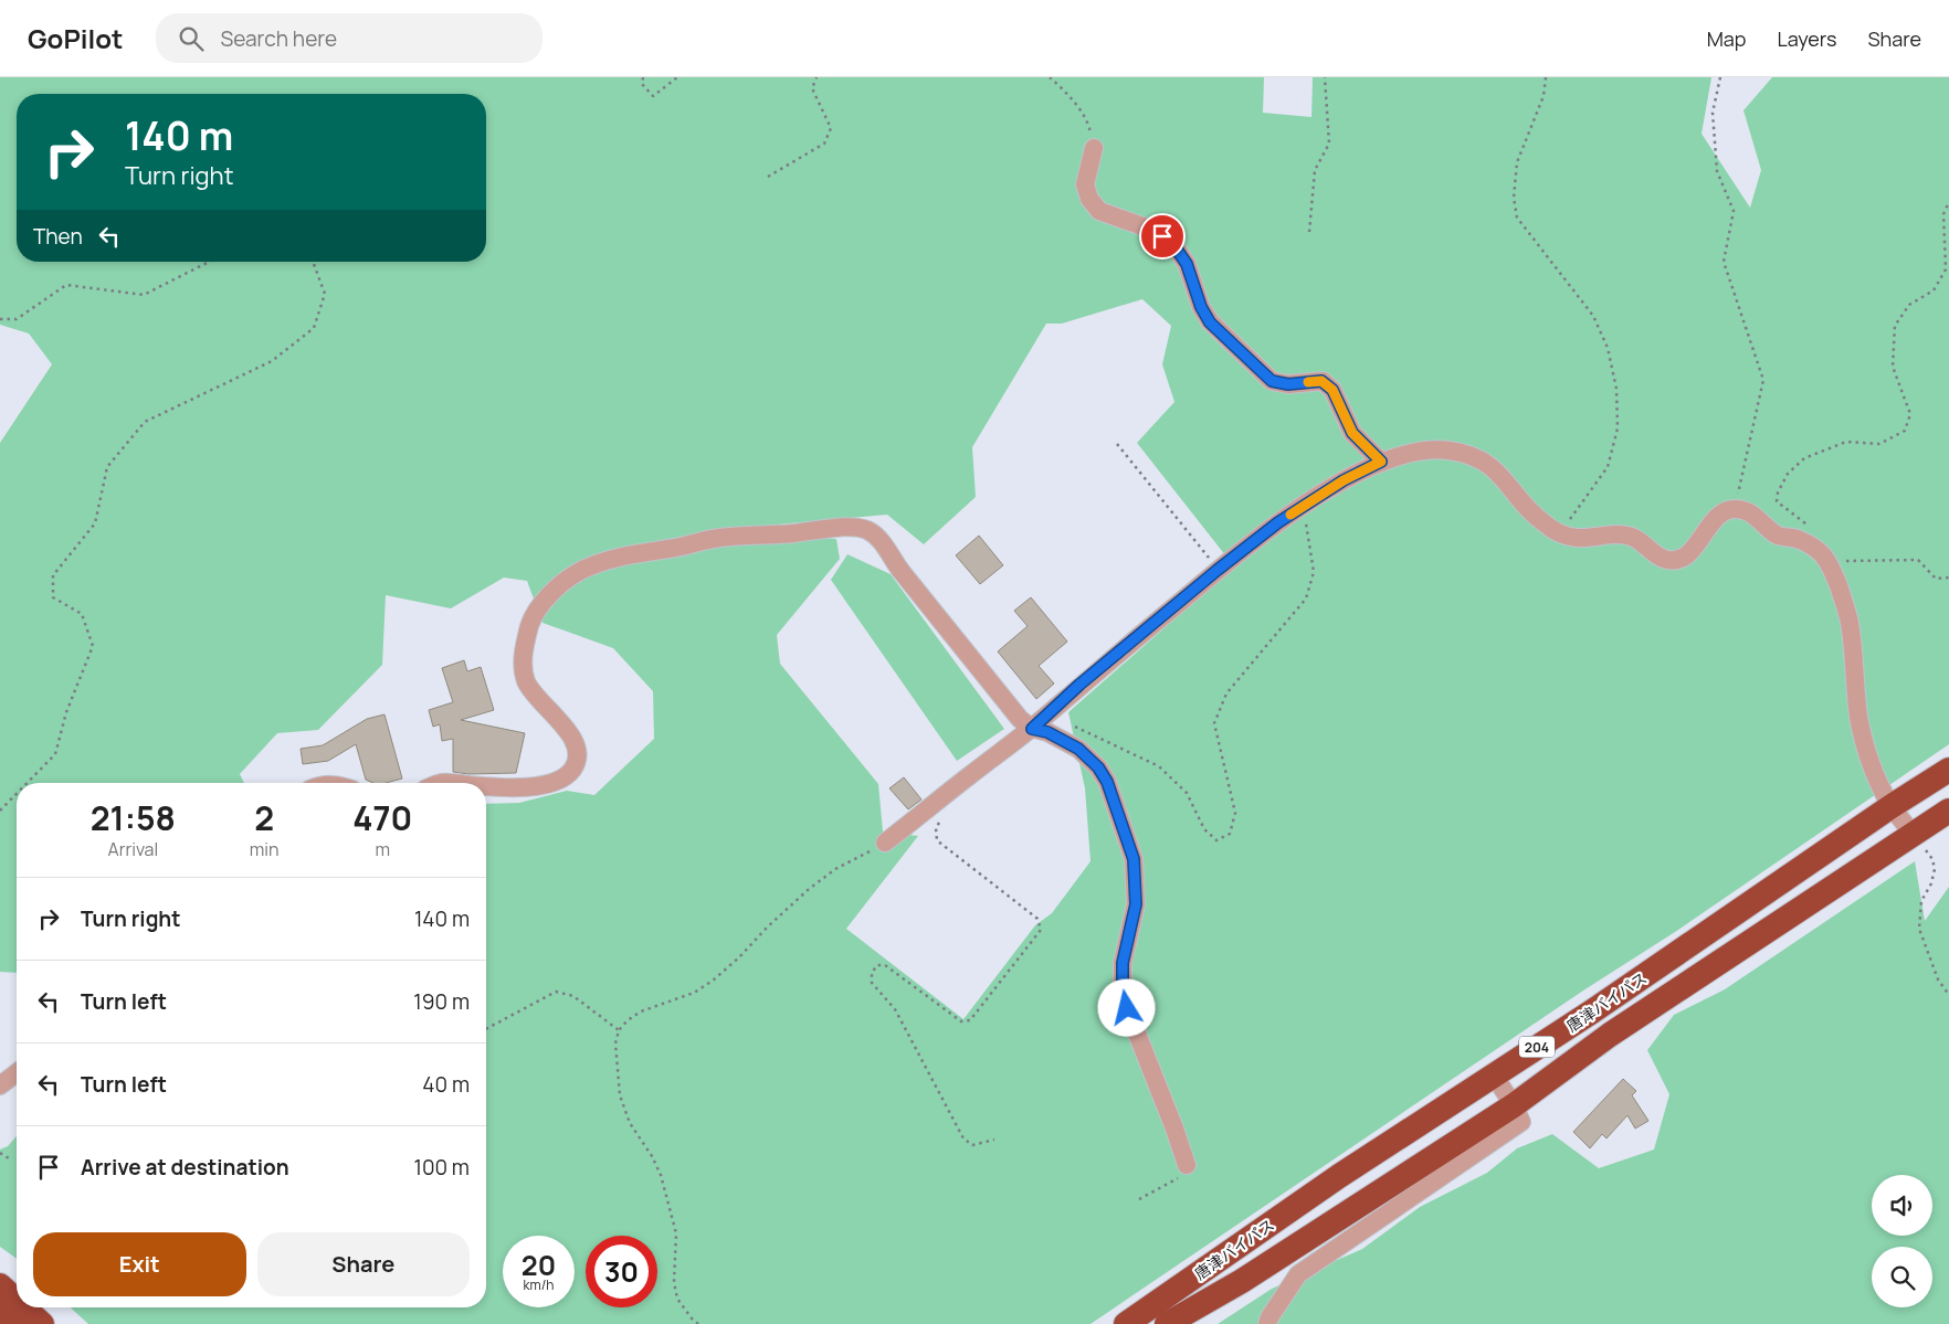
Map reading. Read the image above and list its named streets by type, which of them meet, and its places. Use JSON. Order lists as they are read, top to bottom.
{
  "streets": {
    "highway": ["唐津バイパス", "204"]
  },
  "page": {
    "header": "GoPilot",
    "search": "Search here",
    "nav": ["Map", "Layers", "Share"],
    "turn": ["140 m", "Turn right"],
    "then": "Then",
    "eta": [
      "21:58",
      "Arrival",
      "2",
      "min",
      "470",
      "m"
    ],
    "list": [
      {
        "name": "Turn right",
        "value": "140 m"
      },
      {
        "name": "Turn left",
        "value": "190 m"
      },
      {
        "name": "Turn left",
        "value": "40 m"
      },
      {
        "name": "Arrive at destination",
        "value": "100 m"
      }
    ],
    "buttons": ["Exit", "Share"],
    "speed": "20 km/h",
    "limit": "30"
  }
}
